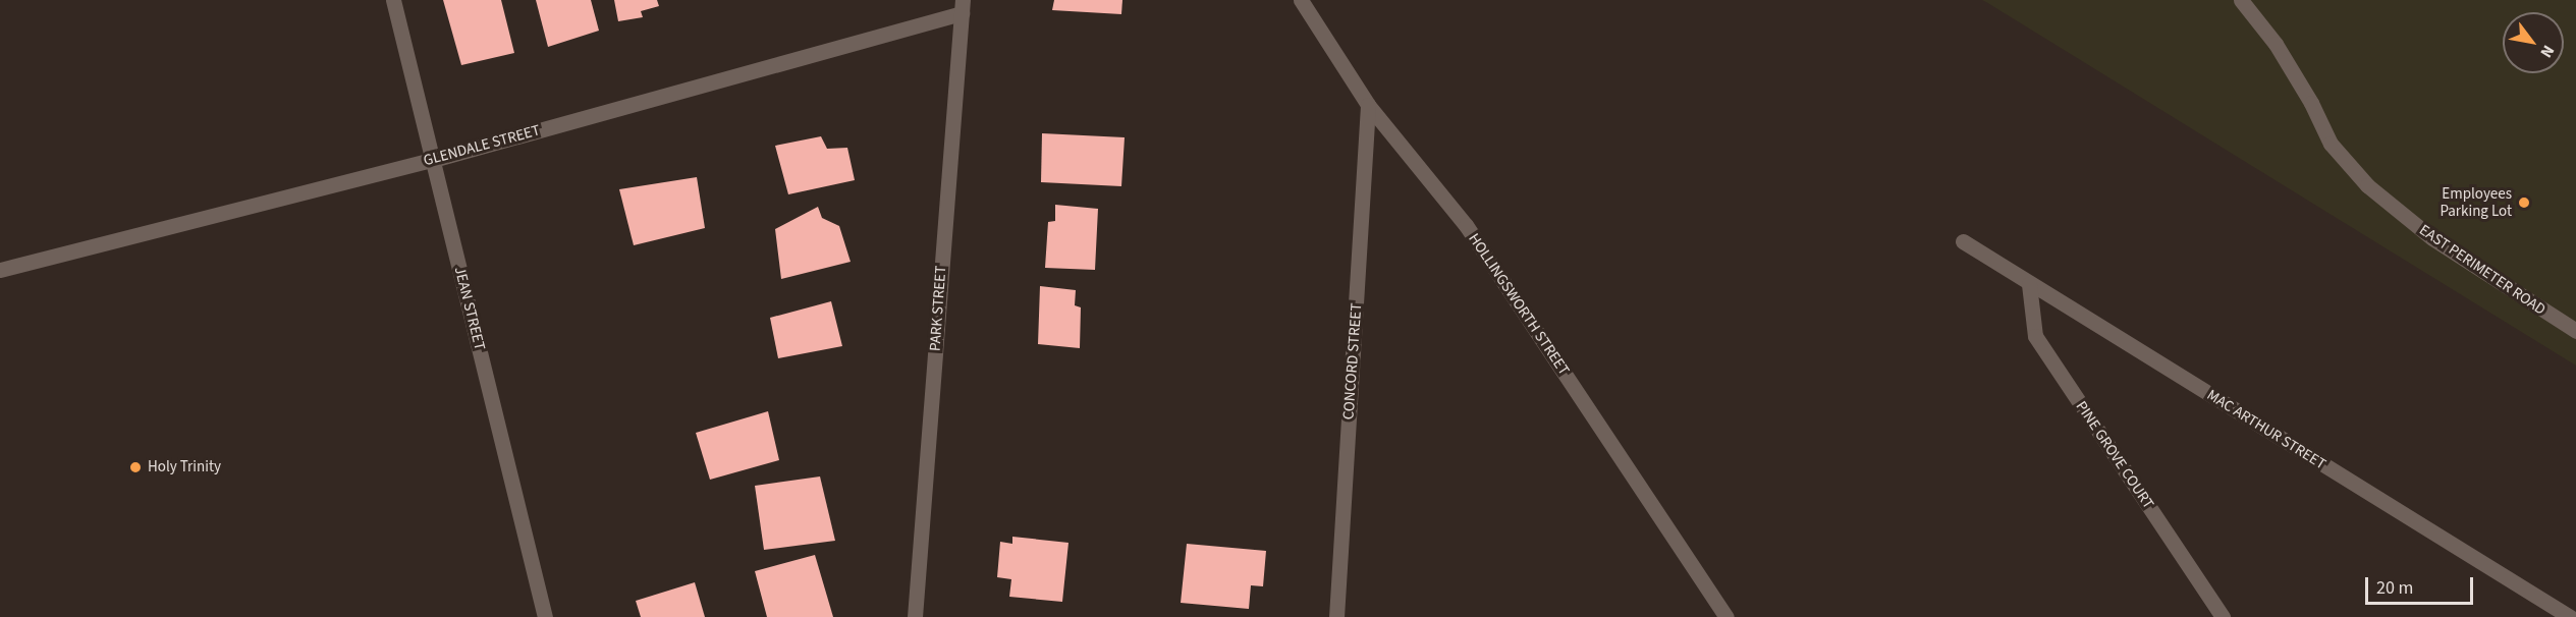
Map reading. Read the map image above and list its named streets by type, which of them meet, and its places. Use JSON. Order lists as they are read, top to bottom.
{
  "streets": {
    "street": [
      "GLENDALE STREET",
      "EAST PERIMETER ROAD",
      "HOLLINGSWORTH STREET",
      "JEAN STREET",
      "PARK STREET",
      "CONCORD STREET",
      "MAC ARTHUR STREET",
      "PINE GROVE COURT"
    ]
  },
  "crossings": [
    ["GLENDALE STREET", "JEAN STREET"],
    ["GLENDALE STREET", "PARK STREET"],
    ["HOLLINGSWORTH STREET", "CONCORD STREET"],
    ["MAC ARTHUR STREET", "PINE GROVE COURT"]
  ],
  "places": ["Employees Parking Lot", "Holy Trinity"],
  "scale_bar": "20 m",
  "north": "bottom right"
}
